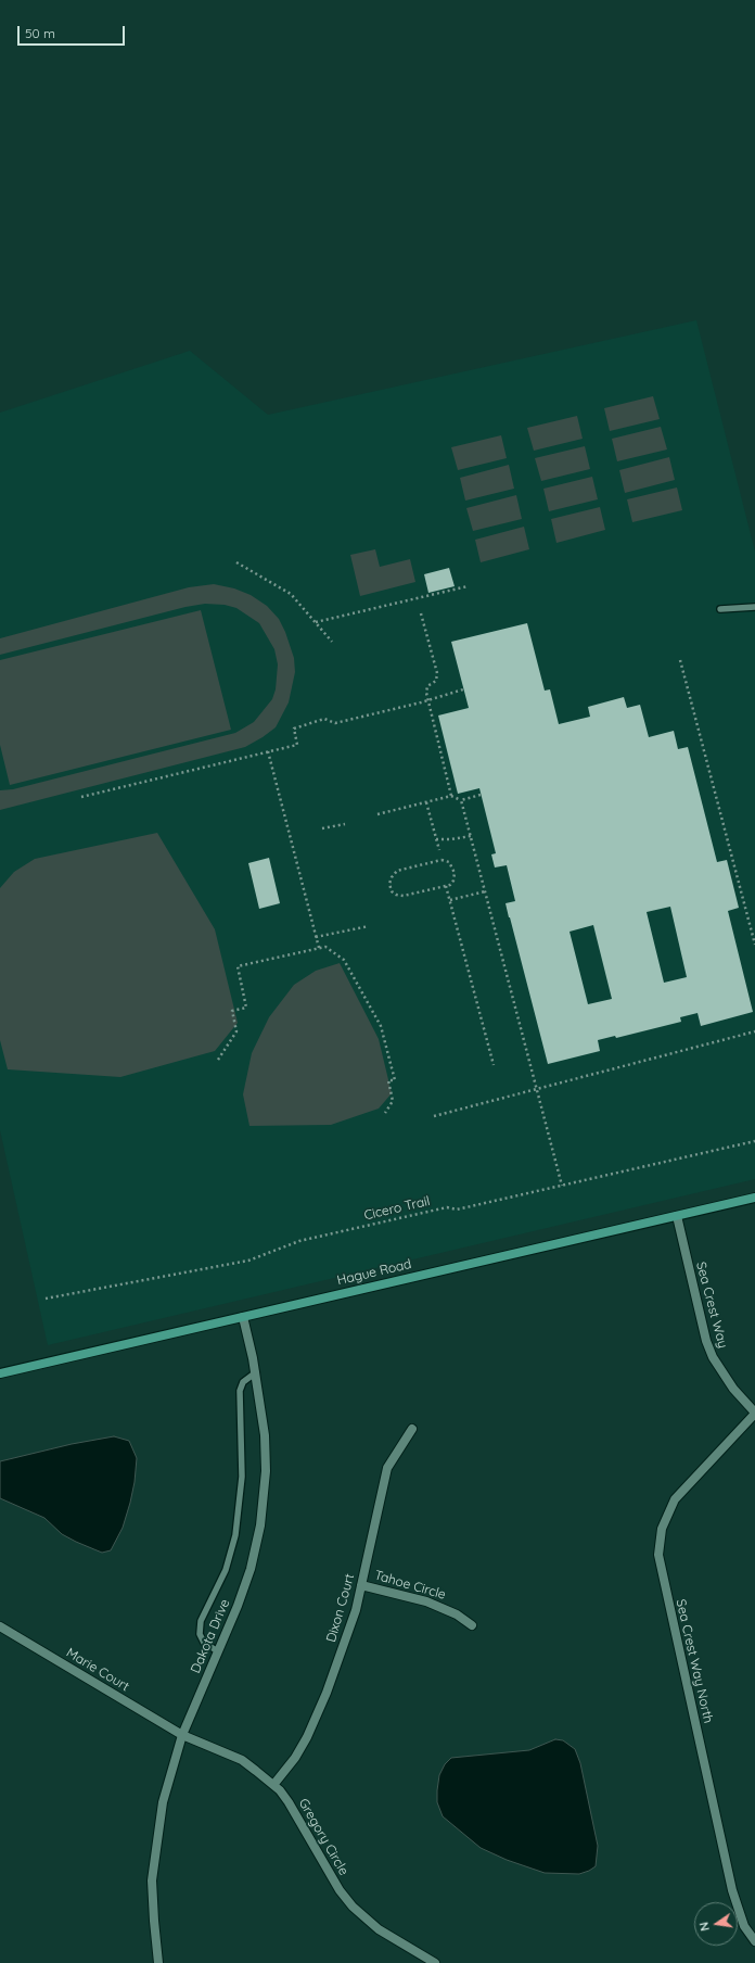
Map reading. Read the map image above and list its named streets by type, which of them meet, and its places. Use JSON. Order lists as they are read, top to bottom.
{
  "streets": {
    "main road": ["Hague Road"],
    "street": [
      "Sea Crest Way",
      "Tahoe Circle",
      "Dixon Court",
      "Dakota Drive",
      "Sea Crest Way North",
      "Marie Court",
      "Gregory Circle"
    ],
    "path": ["Cicero Trail"]
  },
  "crossings": [
    ["Hague Road", "Sea Crest Way"],
    ["Hague Road", "Dakota Drive"],
    ["Sea Crest Way", "Sea Crest Way North"],
    ["Tahoe Circle", "Dixon Court"],
    ["Dixon Court", "Gregory Circle"],
    ["Dakota Drive", "Marie Court"],
    ["Dakota Drive", "Gregory Circle"],
    ["Marie Court", "Gregory Circle"]
  ],
  "scale_bar": "50 m",
  "north": "left"
}
